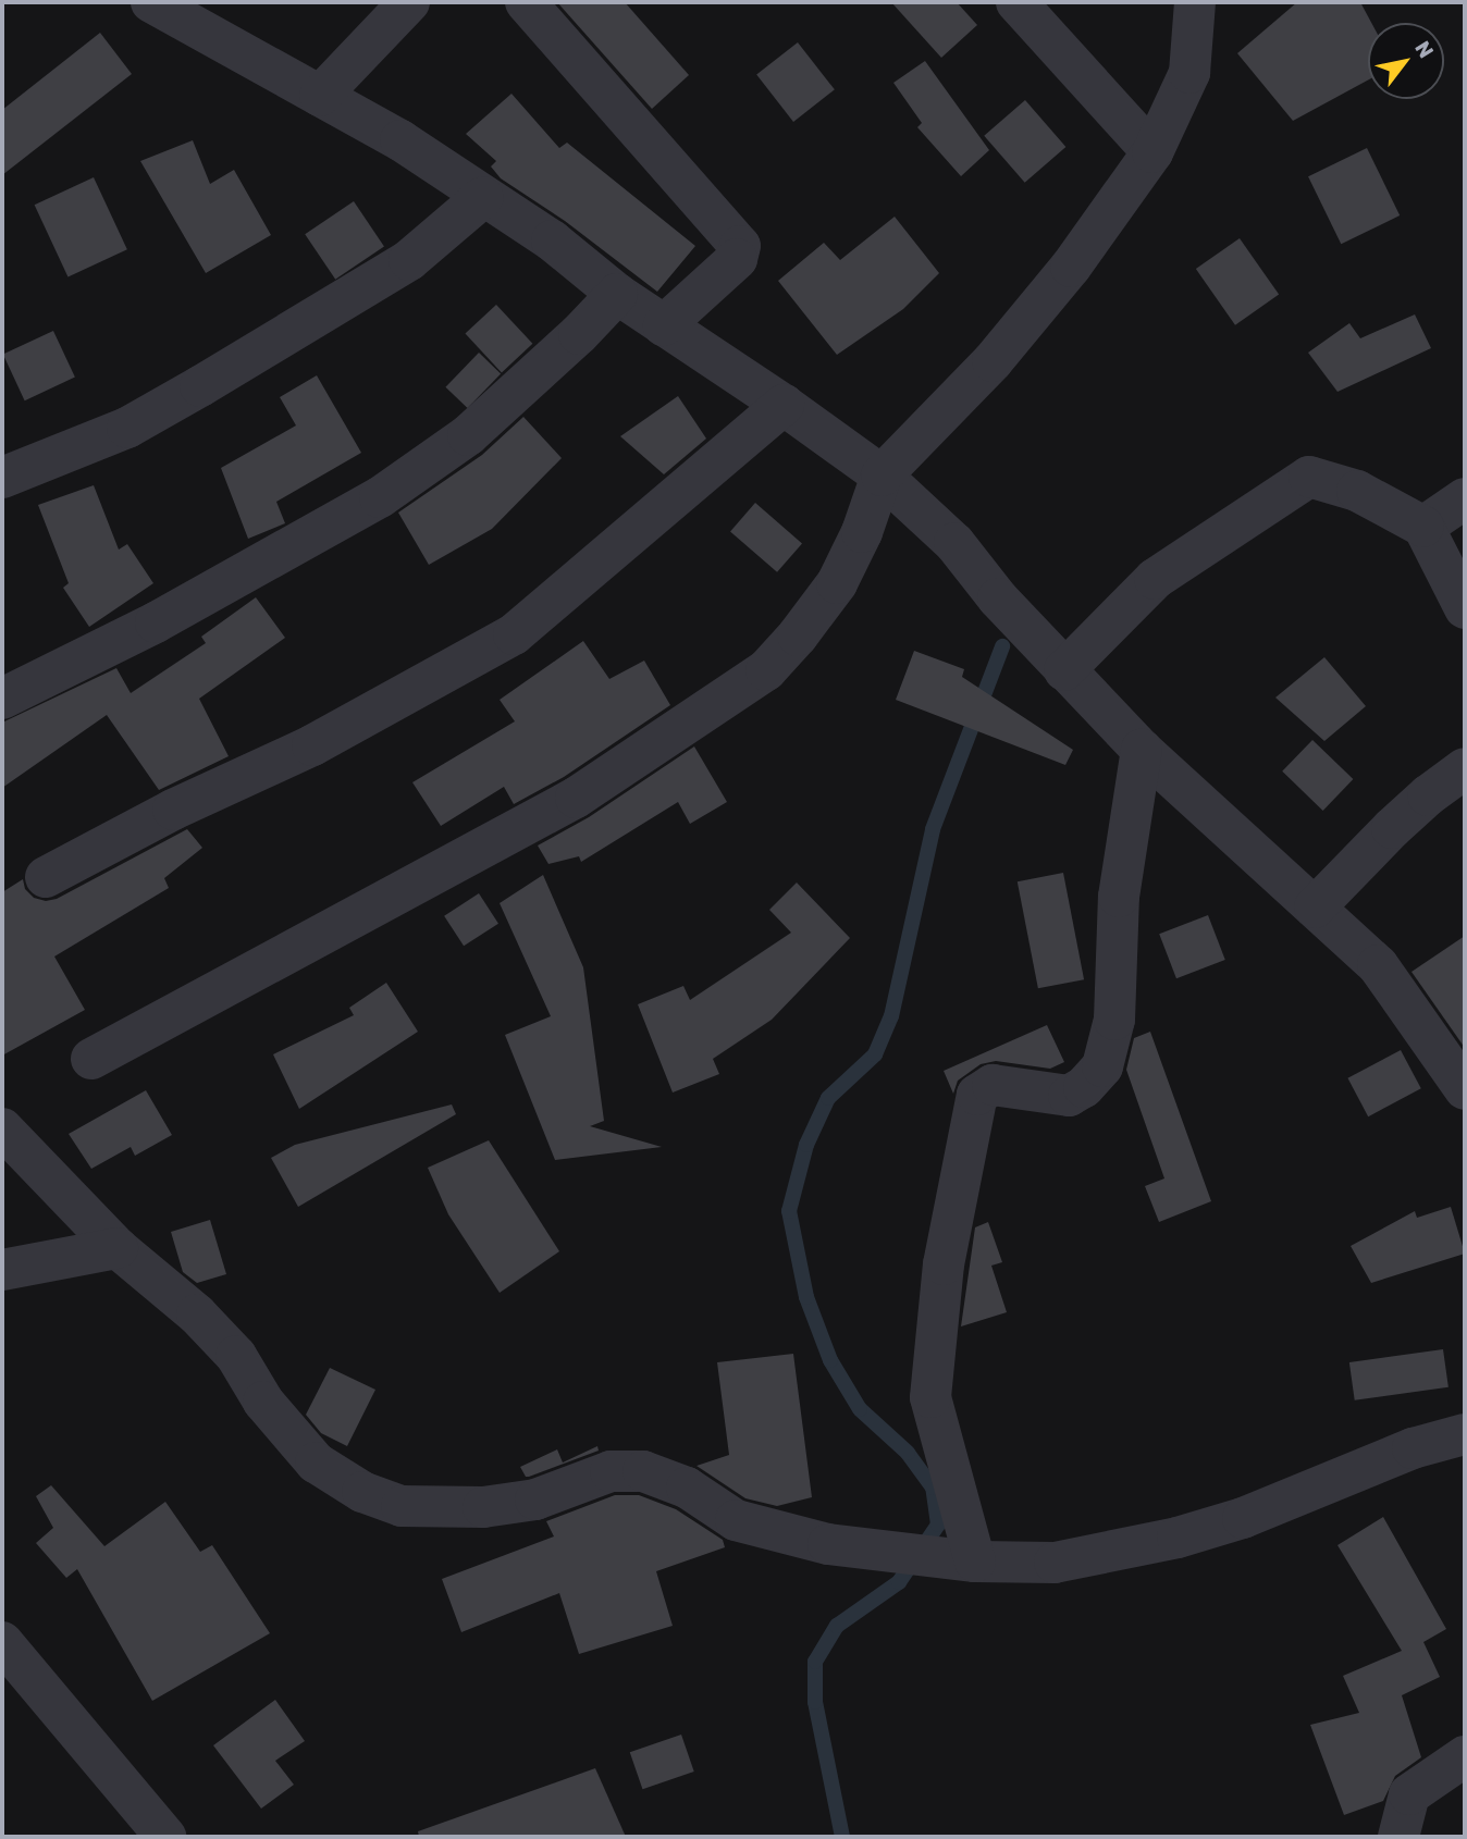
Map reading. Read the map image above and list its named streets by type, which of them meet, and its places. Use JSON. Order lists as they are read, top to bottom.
{
  "north": "top right"
}
